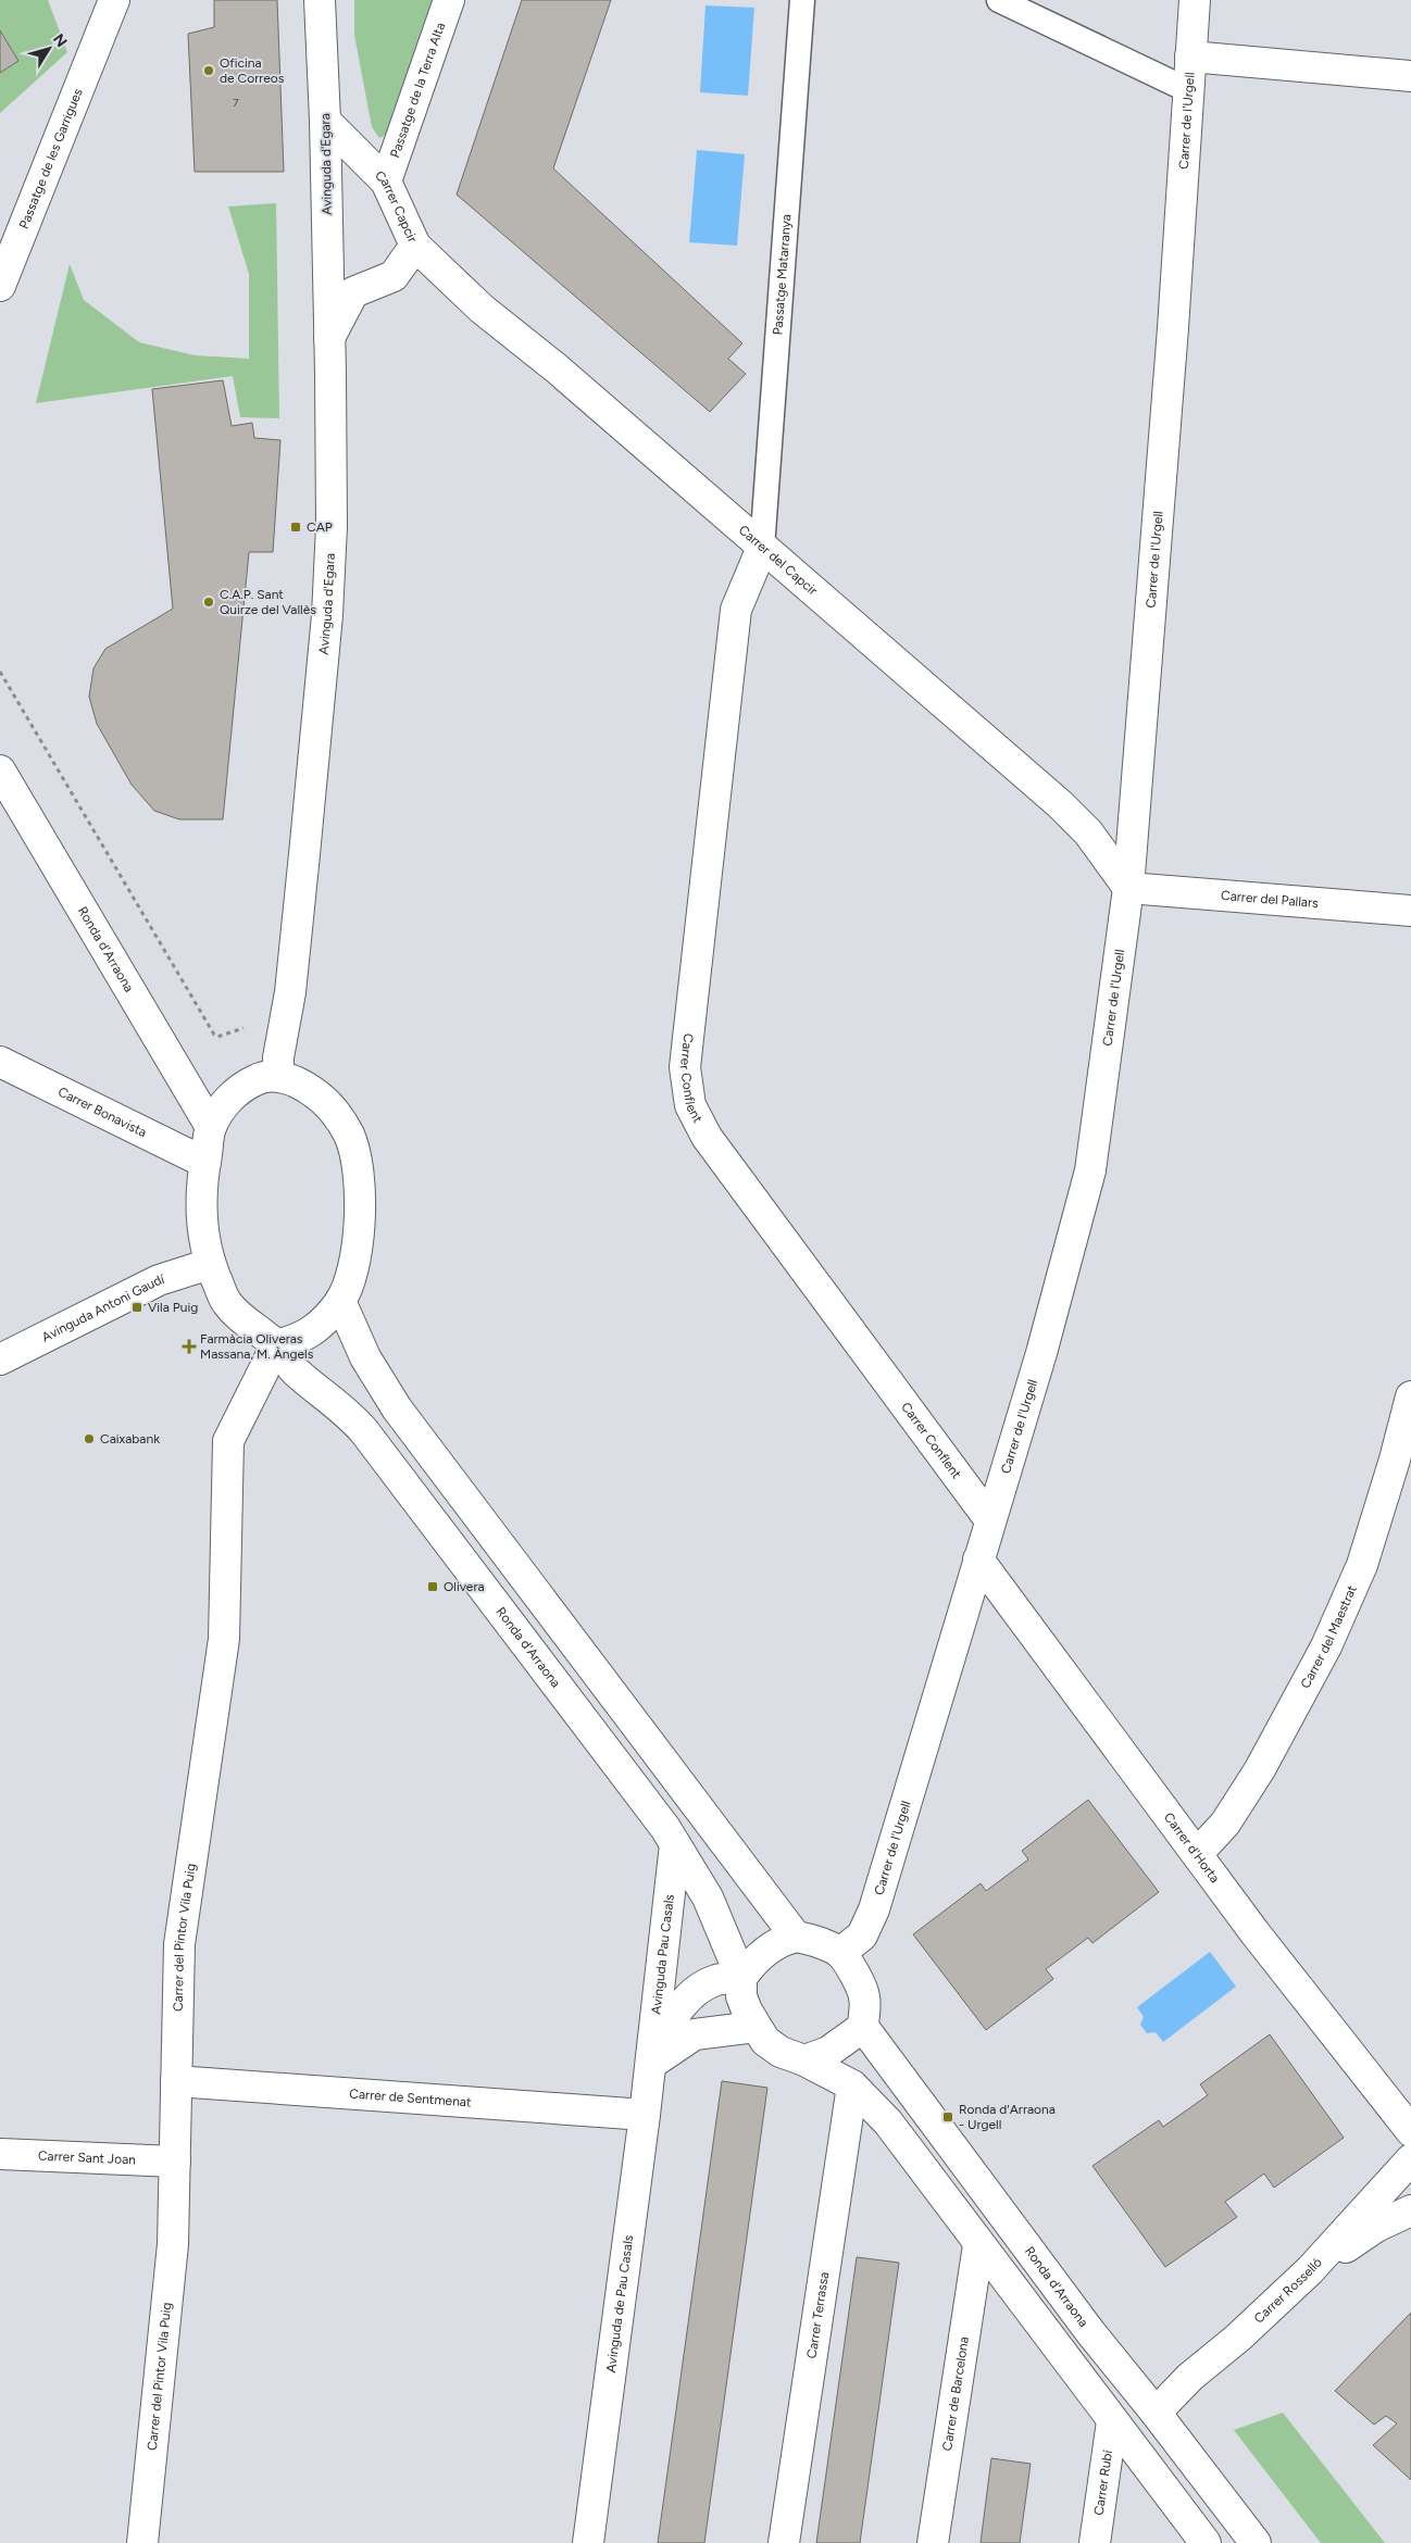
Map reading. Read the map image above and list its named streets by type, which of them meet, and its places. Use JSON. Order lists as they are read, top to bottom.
{
  "streets": {
    "street": [
      "Passatge de la Terra Alta",
      "Carrer de l'Urgell",
      "Passatge de les Garrigues",
      "Avinguda d'Egara",
      "Carrer Capcir",
      "Carrer del Capcir",
      "Carrer del Pallars",
      "Ronda d'Arraona",
      "Carrer Conflent",
      "Carrer Bonavista",
      "Avinguda Antoni Gaudí",
      "Carrer del Maestrat",
      "Carrer d'Horta",
      "Carrer del Pintor Vila Puig",
      "Avinguda Pau Casals",
      "Carrer de Sentmenat",
      "Carrer Sant Joan",
      "Carrer Rosselló",
      "Avinguda de Pau Casals",
      "Carrer Terrassa",
      "Carrer de Barcelona",
      "Carrer Rubí"
    ],
    "lane": ["Passatge Matarranya"]
  },
  "crossings": [
    ["Passatge de la Terra Alta", "Carrer Capcir"],
    ["Carrer de l'Urgell", "Carrer del Capcir"],
    ["Carrer de l'Urgell", "Carrer del Pallars"],
    ["Carrer de l'Urgell", "Ronda d'Arraona"],
    ["Carrer de l'Urgell", "Carrer Conflent"],
    ["Carrer de l'Urgell", "Carrer d'Horta"],
    ["Carrer de l'Urgell", "Avinguda Pau Casals"],
    ["Avinguda d'Egara", "Carrer Capcir"],
    ["Carrer Capcir", "Carrer del Capcir"],
    ["Passatge Matarranya", "Carrer del Capcir"],
    ["Passatge Matarranya", "Carrer Conflent"],
    ["Carrer del Capcir", "Carrer del Pallars"],
    ["Carrer del Capcir", "Carrer Conflent"],
    ["Ronda d'Arraona", "Carrer Bonavista"],
    ["Ronda d'Arraona", "Avinguda Antoni Gaudí"],
    ["Ronda d'Arraona", "Carrer del Pintor Vila Puig"],
    ["Ronda d'Arraona", "Avinguda Pau Casals"],
    ["Ronda d'Arraona", "Carrer Rosselló"],
    ["Ronda d'Arraona", "Carrer Terrassa"],
    ["Ronda d'Arraona", "Carrer de Barcelona"],
    ["Ronda d'Arraona", "Carrer Rubí"],
    ["Carrer del Maestrat", "Carrer d'Horta"],
    ["Carrer del Pintor Vila Puig", "Carrer de Sentmenat"],
    ["Carrer del Pintor Vila Puig", "Carrer Sant Joan"],
    ["Avinguda Pau Casals", "Avinguda de Pau Casals"],
    ["Carrer de Sentmenat", "Avinguda de Pau Casals"]
  ],
  "places": {
    "other": ["Oficina de Correos", "C.A.P. Sant Quirze del Vallès", "Caixabank"],
    "transit": [
      "CAP",
      "Vila Puig",
      "Olivera",
      "Ronda d'Arraona - Urgell"
    ],
    "health": ["Farmàcia Oliveras Massana, M. Àngels"]
  },
  "house_numbers": ["7"],
  "north": "top right"
}
